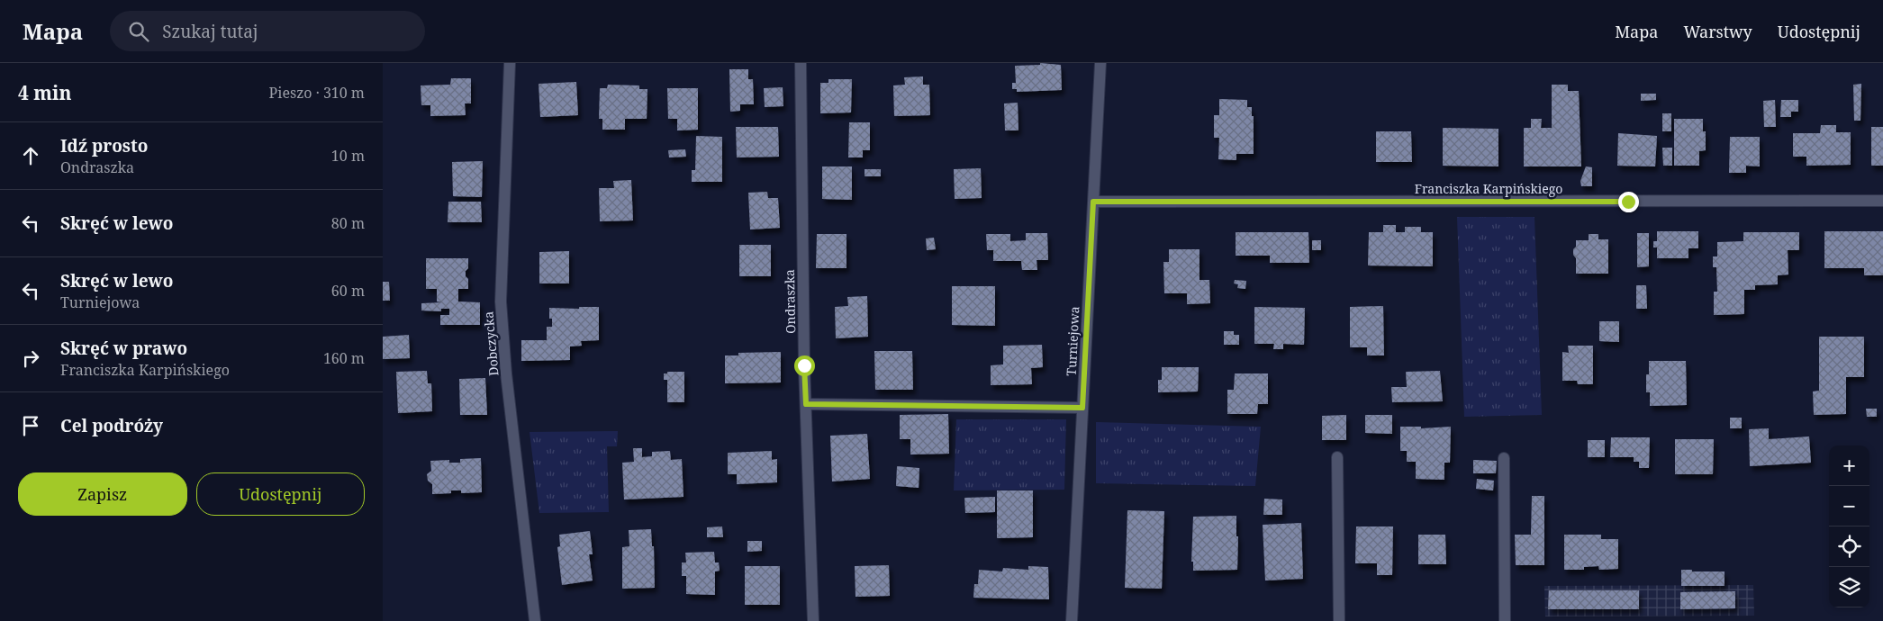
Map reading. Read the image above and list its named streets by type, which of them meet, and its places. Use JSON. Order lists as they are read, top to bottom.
{
  "streets": {
    "street": [
      "Franciszka Karpińskiego",
      "Ondraszka",
      "Turniejowa",
      "Dobczycka"
    ]
  },
  "crossings": [
    ["Franciszka Karpińskiego", "Turniejowa"]
  ],
  "page": {
    "header": "Mapa",
    "search": "Szukaj tutaj",
    "nav": ["Mapa", "Warstwy", "Udostępnij"],
    "heading": ["4 min", "Pieszo · 310 m"],
    "list": [
      ["Idź prosto", "Ondraszka", "10 m"],
      ["Skręć w lewo", "80 m"],
      ["Skręć w lewo", "Turniejowa", "60 m"],
      ["Skręć w prawo", "Franciszka Karpińskiego", "160 m"],
      "Cel podróży"
    ],
    "map_buttons": ["+", "−"],
    "buttons": ["Zapisz", "Udostępnij"]
  }
}
